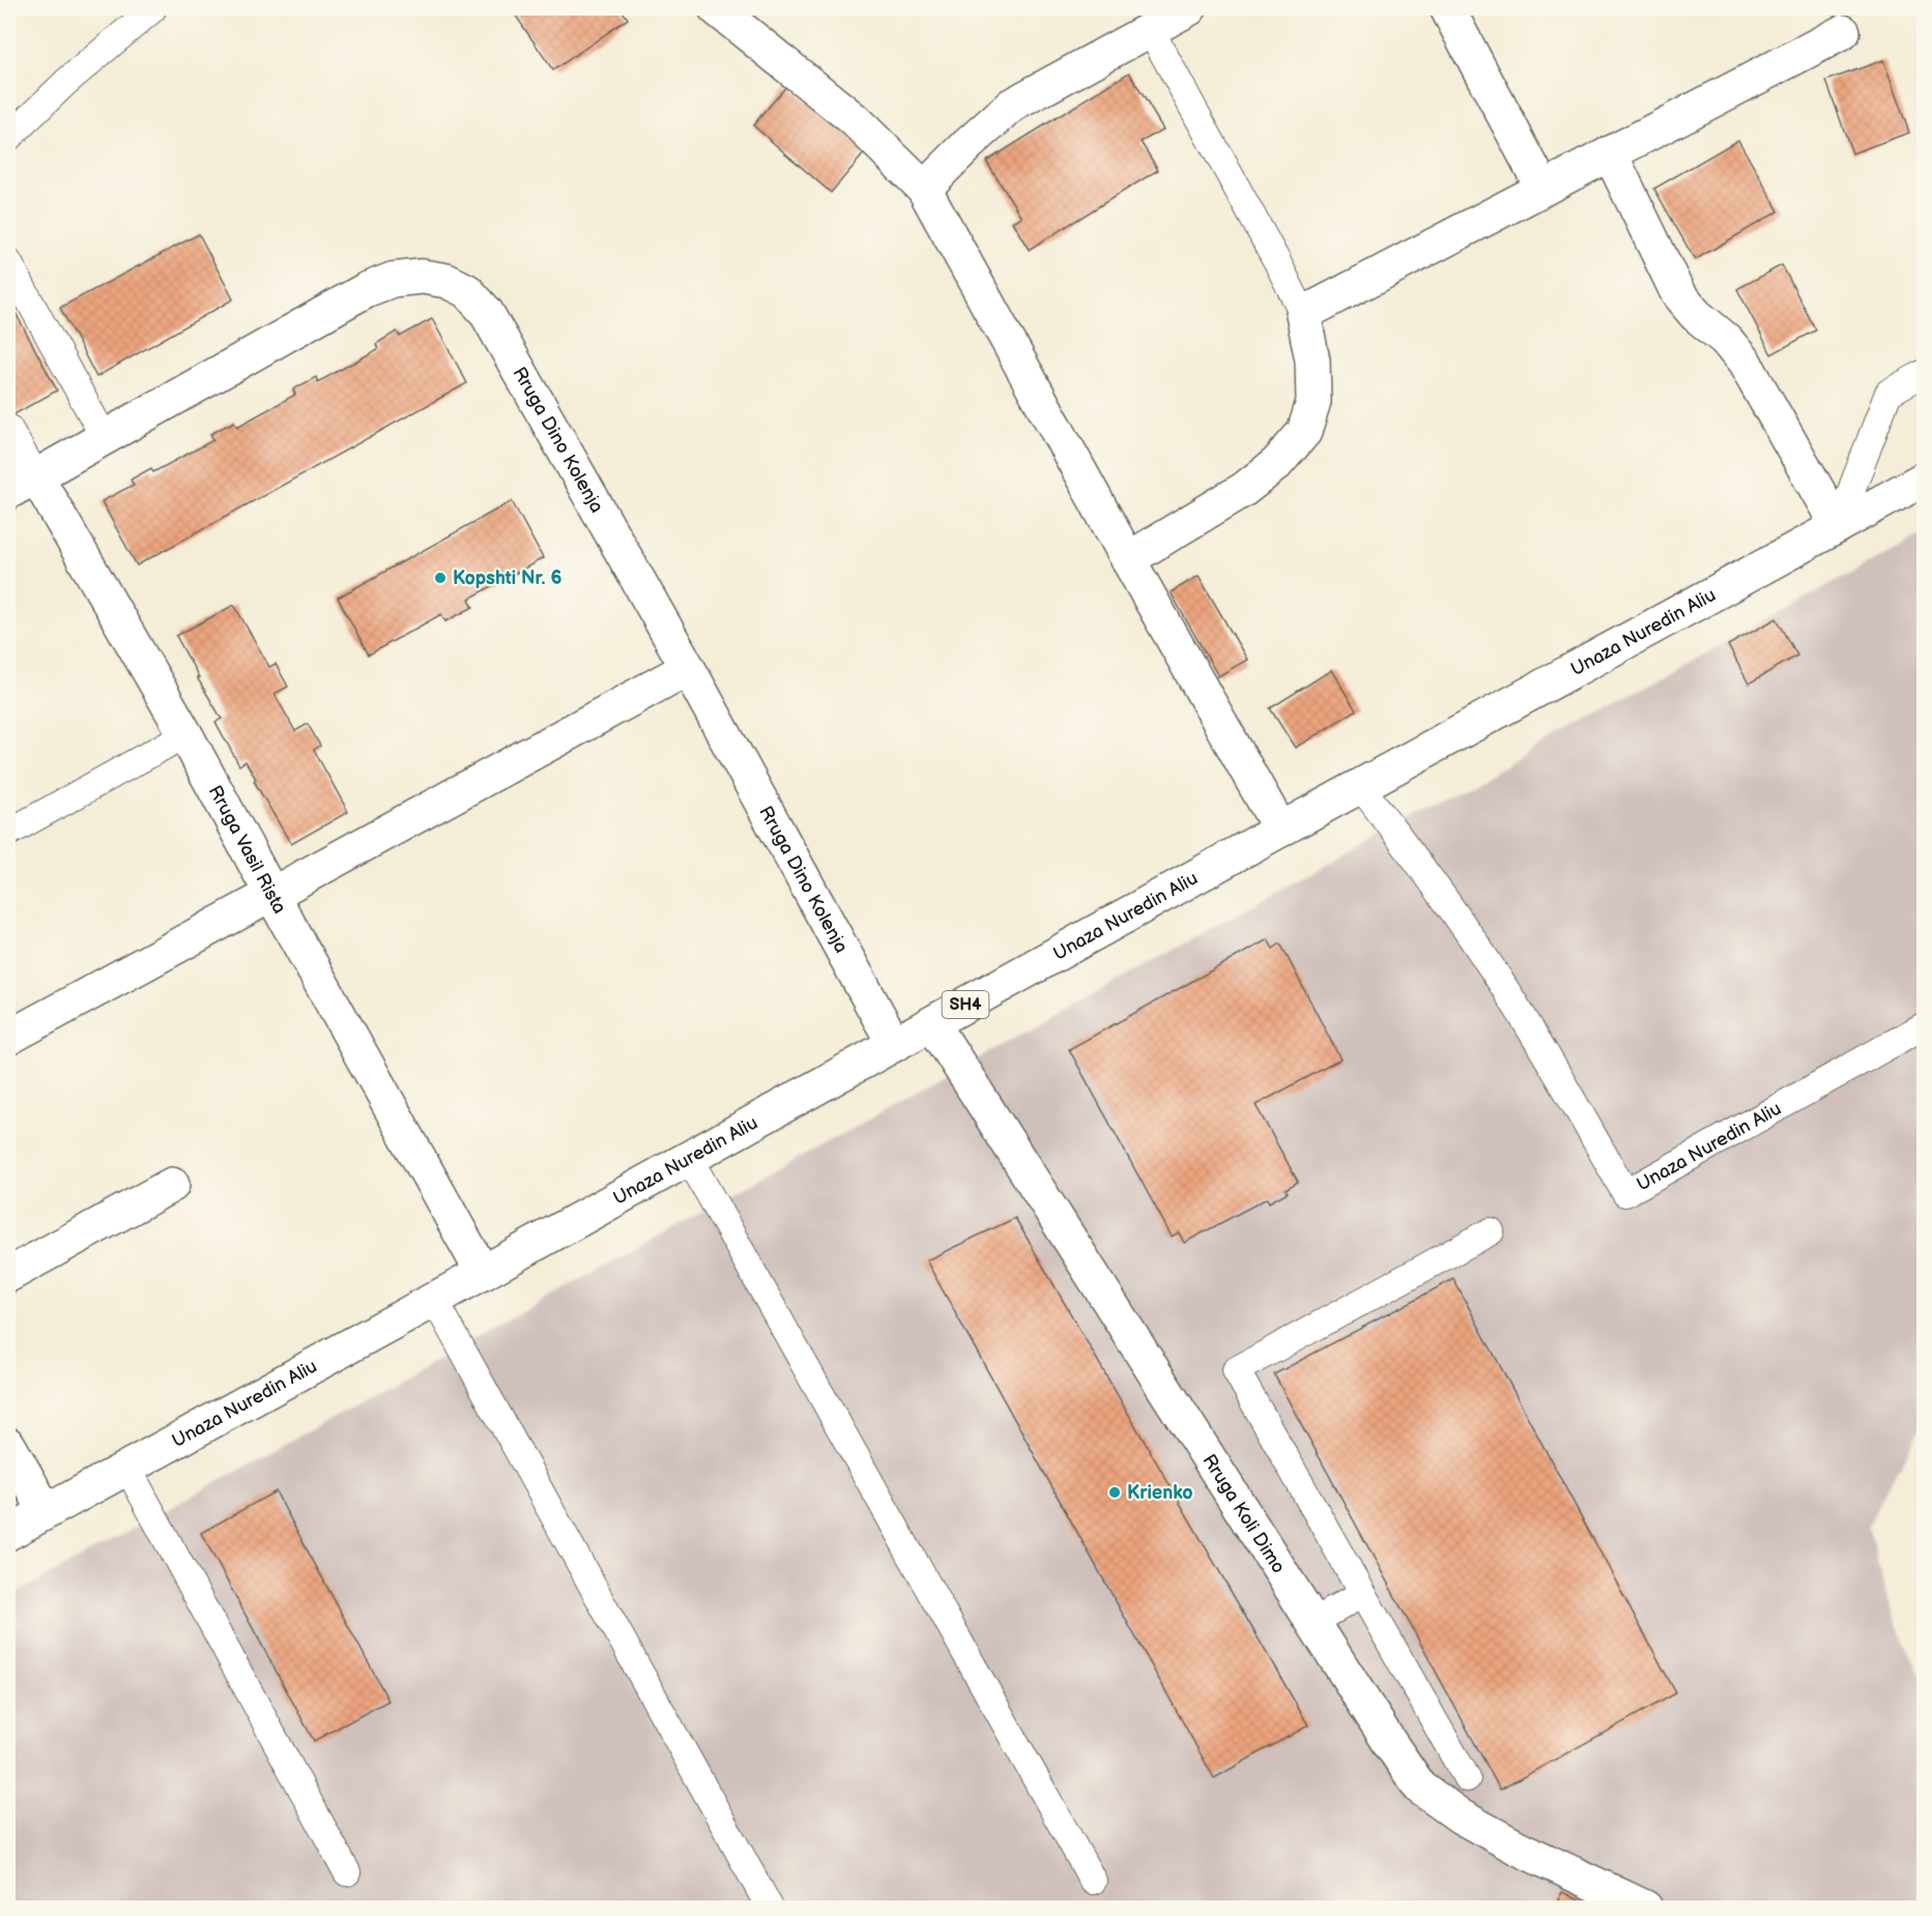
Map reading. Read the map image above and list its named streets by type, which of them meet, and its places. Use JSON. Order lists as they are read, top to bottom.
{
  "streets": {
    "street": [
      "Rruga Dino Kolenja",
      "Unaza Nuredin Aliu",
      "Rruga Vasil Rista",
      "SH4",
      "Rruga Koli Dimo"
    ]
  },
  "crossings": [
    ["Rruga Dino Kolenja", "Unaza Nuredin Aliu"],
    ["Rruga Dino Kolenja", "Rruga Vasil Rista"],
    ["Unaza Nuredin Aliu", "Rruga Vasil Rista"],
    ["Unaza Nuredin Aliu", "Rruga Koli Dimo"]
  ],
  "places": ["Kopshti Nr. 6", "Krienko"]
}
